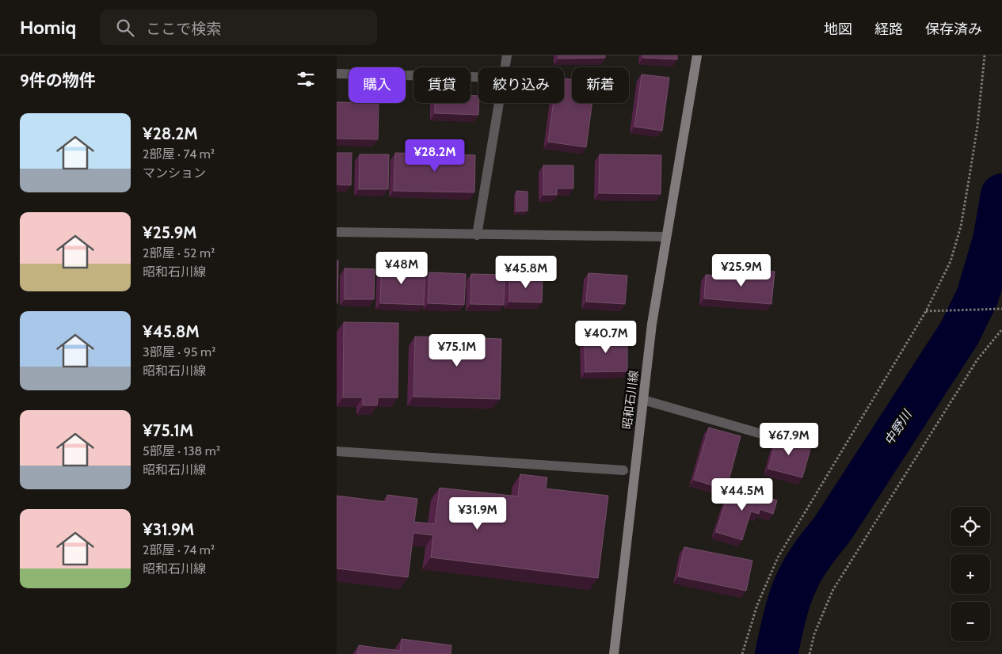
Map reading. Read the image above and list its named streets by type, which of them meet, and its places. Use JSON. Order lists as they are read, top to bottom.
{
  "streets": {
    "street": ["昭和石川線"]
  },
  "water": ["中野川"],
  "page": {
    "header": "Homiq",
    "search": "ここで検索",
    "nav": ["地図", "経路", "保存済み"],
    "heading": "9件の物件",
    "chip": [
      "購入",
      "賃貸",
      "絞り込み",
      "新着"
    ],
    "list": [
      {
        "name": "¥28.2M",
        "note": "2部屋 · 74 m² · マンション"
      },
      {
        "name": "¥25.9M",
        "note": "2部屋 · 52 m² · 昭和石川線"
      },
      {
        "name": "¥45.8M",
        "note": "3部屋 · 95 m² · 昭和石川線"
      },
      {
        "name": "¥75.1M",
        "note": "5部屋 · 138 m² · 昭和石川線"
      },
      {
        "name": "¥31.9M",
        "note": "2部屋 · 74 m² · 昭和石川線"
      }
    ],
    "price": [
      "¥28.2M",
      "¥48M",
      "¥25.9M",
      "¥45.8M",
      "¥40.7M",
      "¥75.1M",
      "¥67.9M",
      "¥44.5M",
      "¥31.9M"
    ],
    "map_buttons": ["+", "−"]
  }
}
